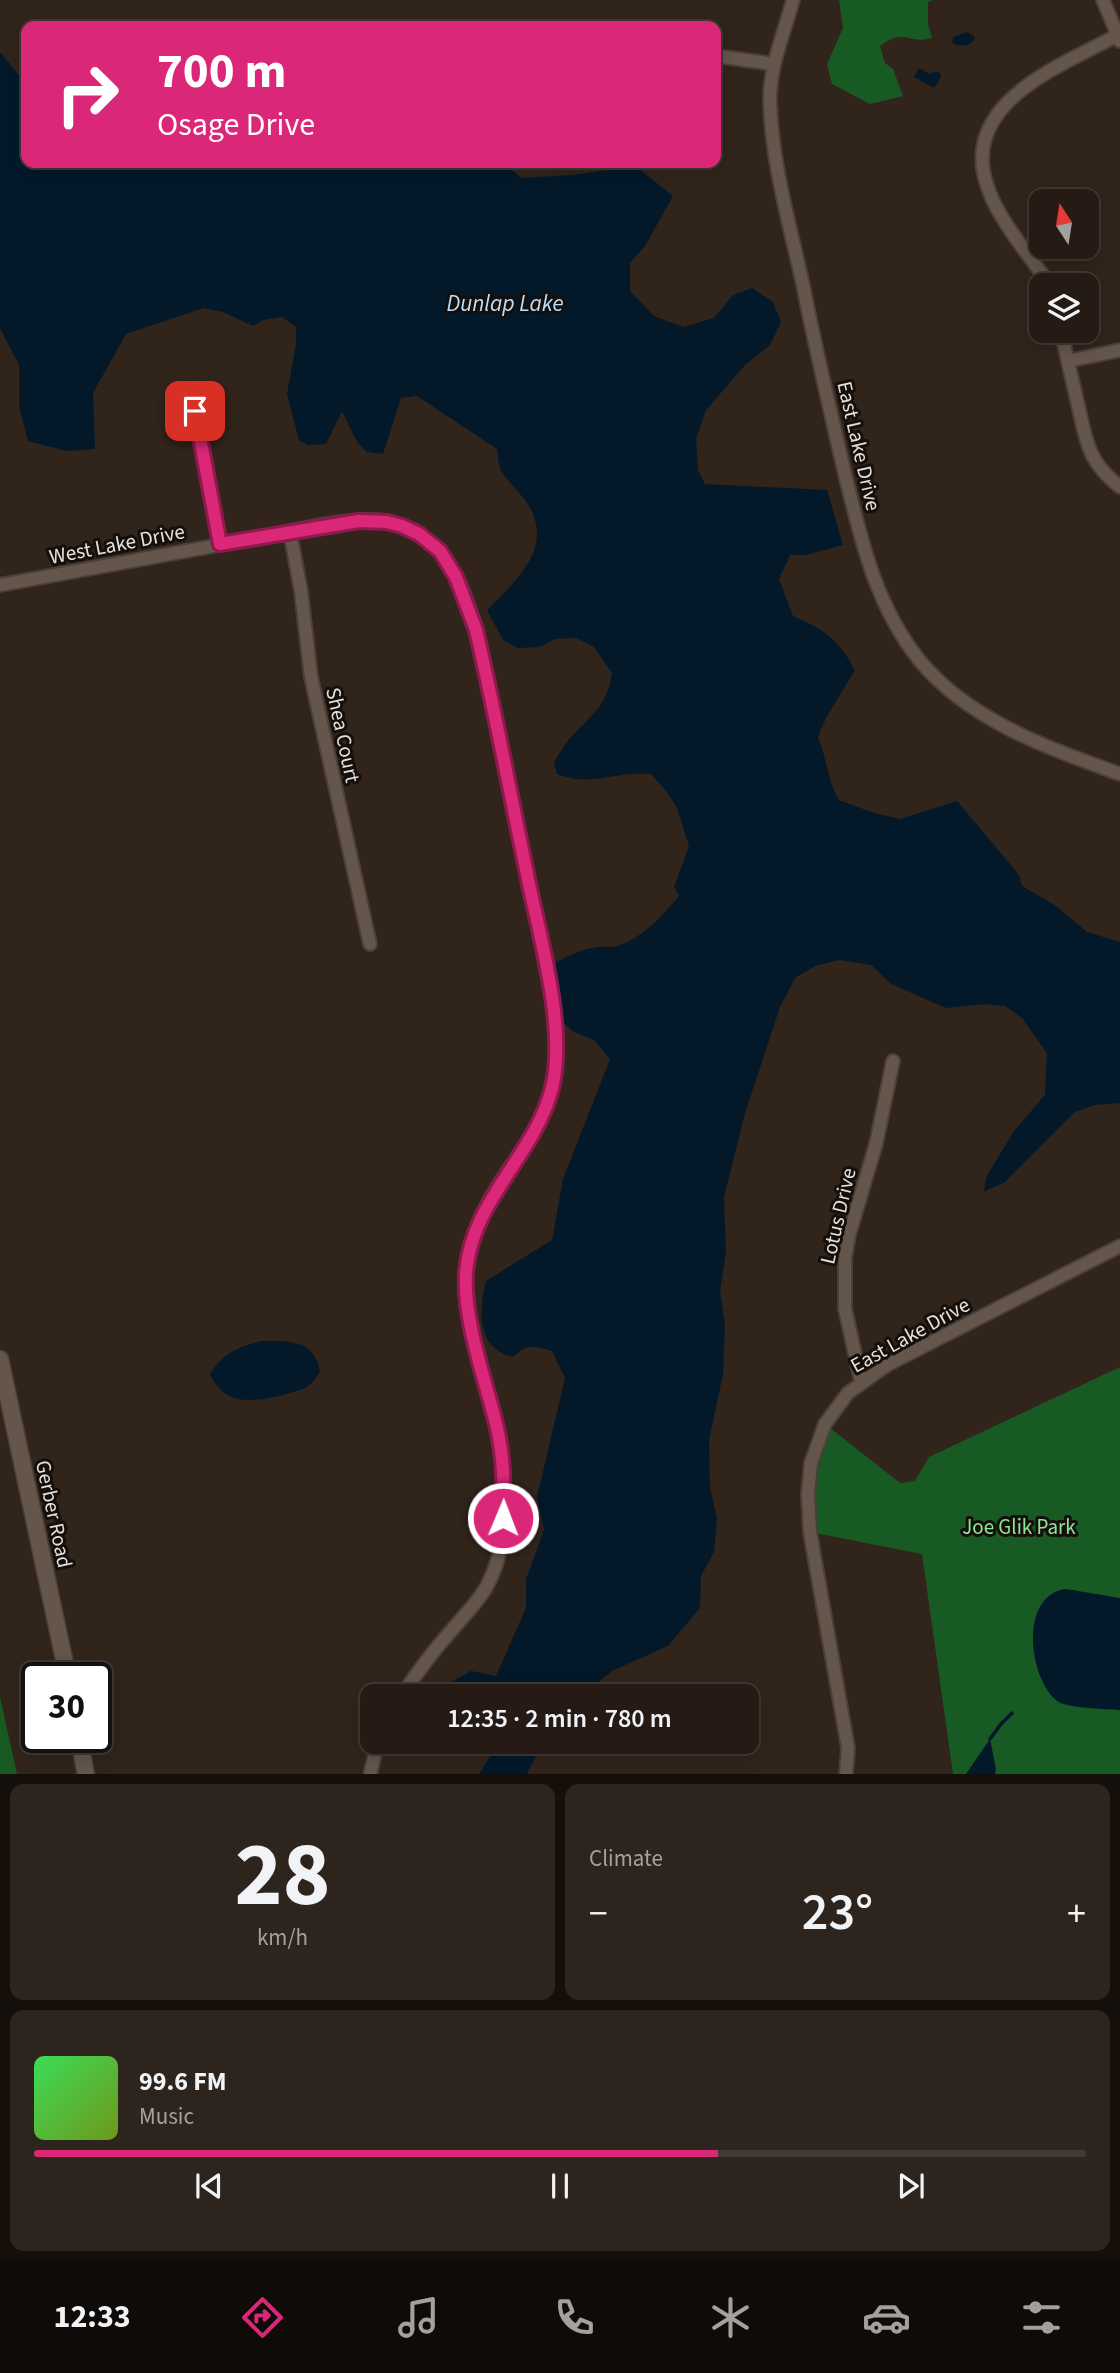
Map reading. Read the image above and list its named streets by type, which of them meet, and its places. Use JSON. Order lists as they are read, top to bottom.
{
  "streets": {
    "street": [
      "East Lake Drive",
      "West Lake Drive",
      "Shea Court",
      "Lotus Drive",
      "Gerber Road"
    ]
  },
  "crossings": [
    ["East Lake Drive", "Lotus Drive"],
    ["West Lake Drive", "Shea Court"]
  ],
  "water": ["Dunlap Lake"],
  "parks": ["Joe Glik Park"],
  "north": "top",
  "page": {
    "turn": ["700 m", "Osage Drive"],
    "limit": "30",
    "trip": "12:35 · 2 min · 780 m",
    "tile": [
      ["28", "km/h"],
      "Climate"
    ],
    "heat": ["−", "23°", "+"],
    "song": ["99.6 FM", "Music"],
    "tabs": "12:33"
  }
}
